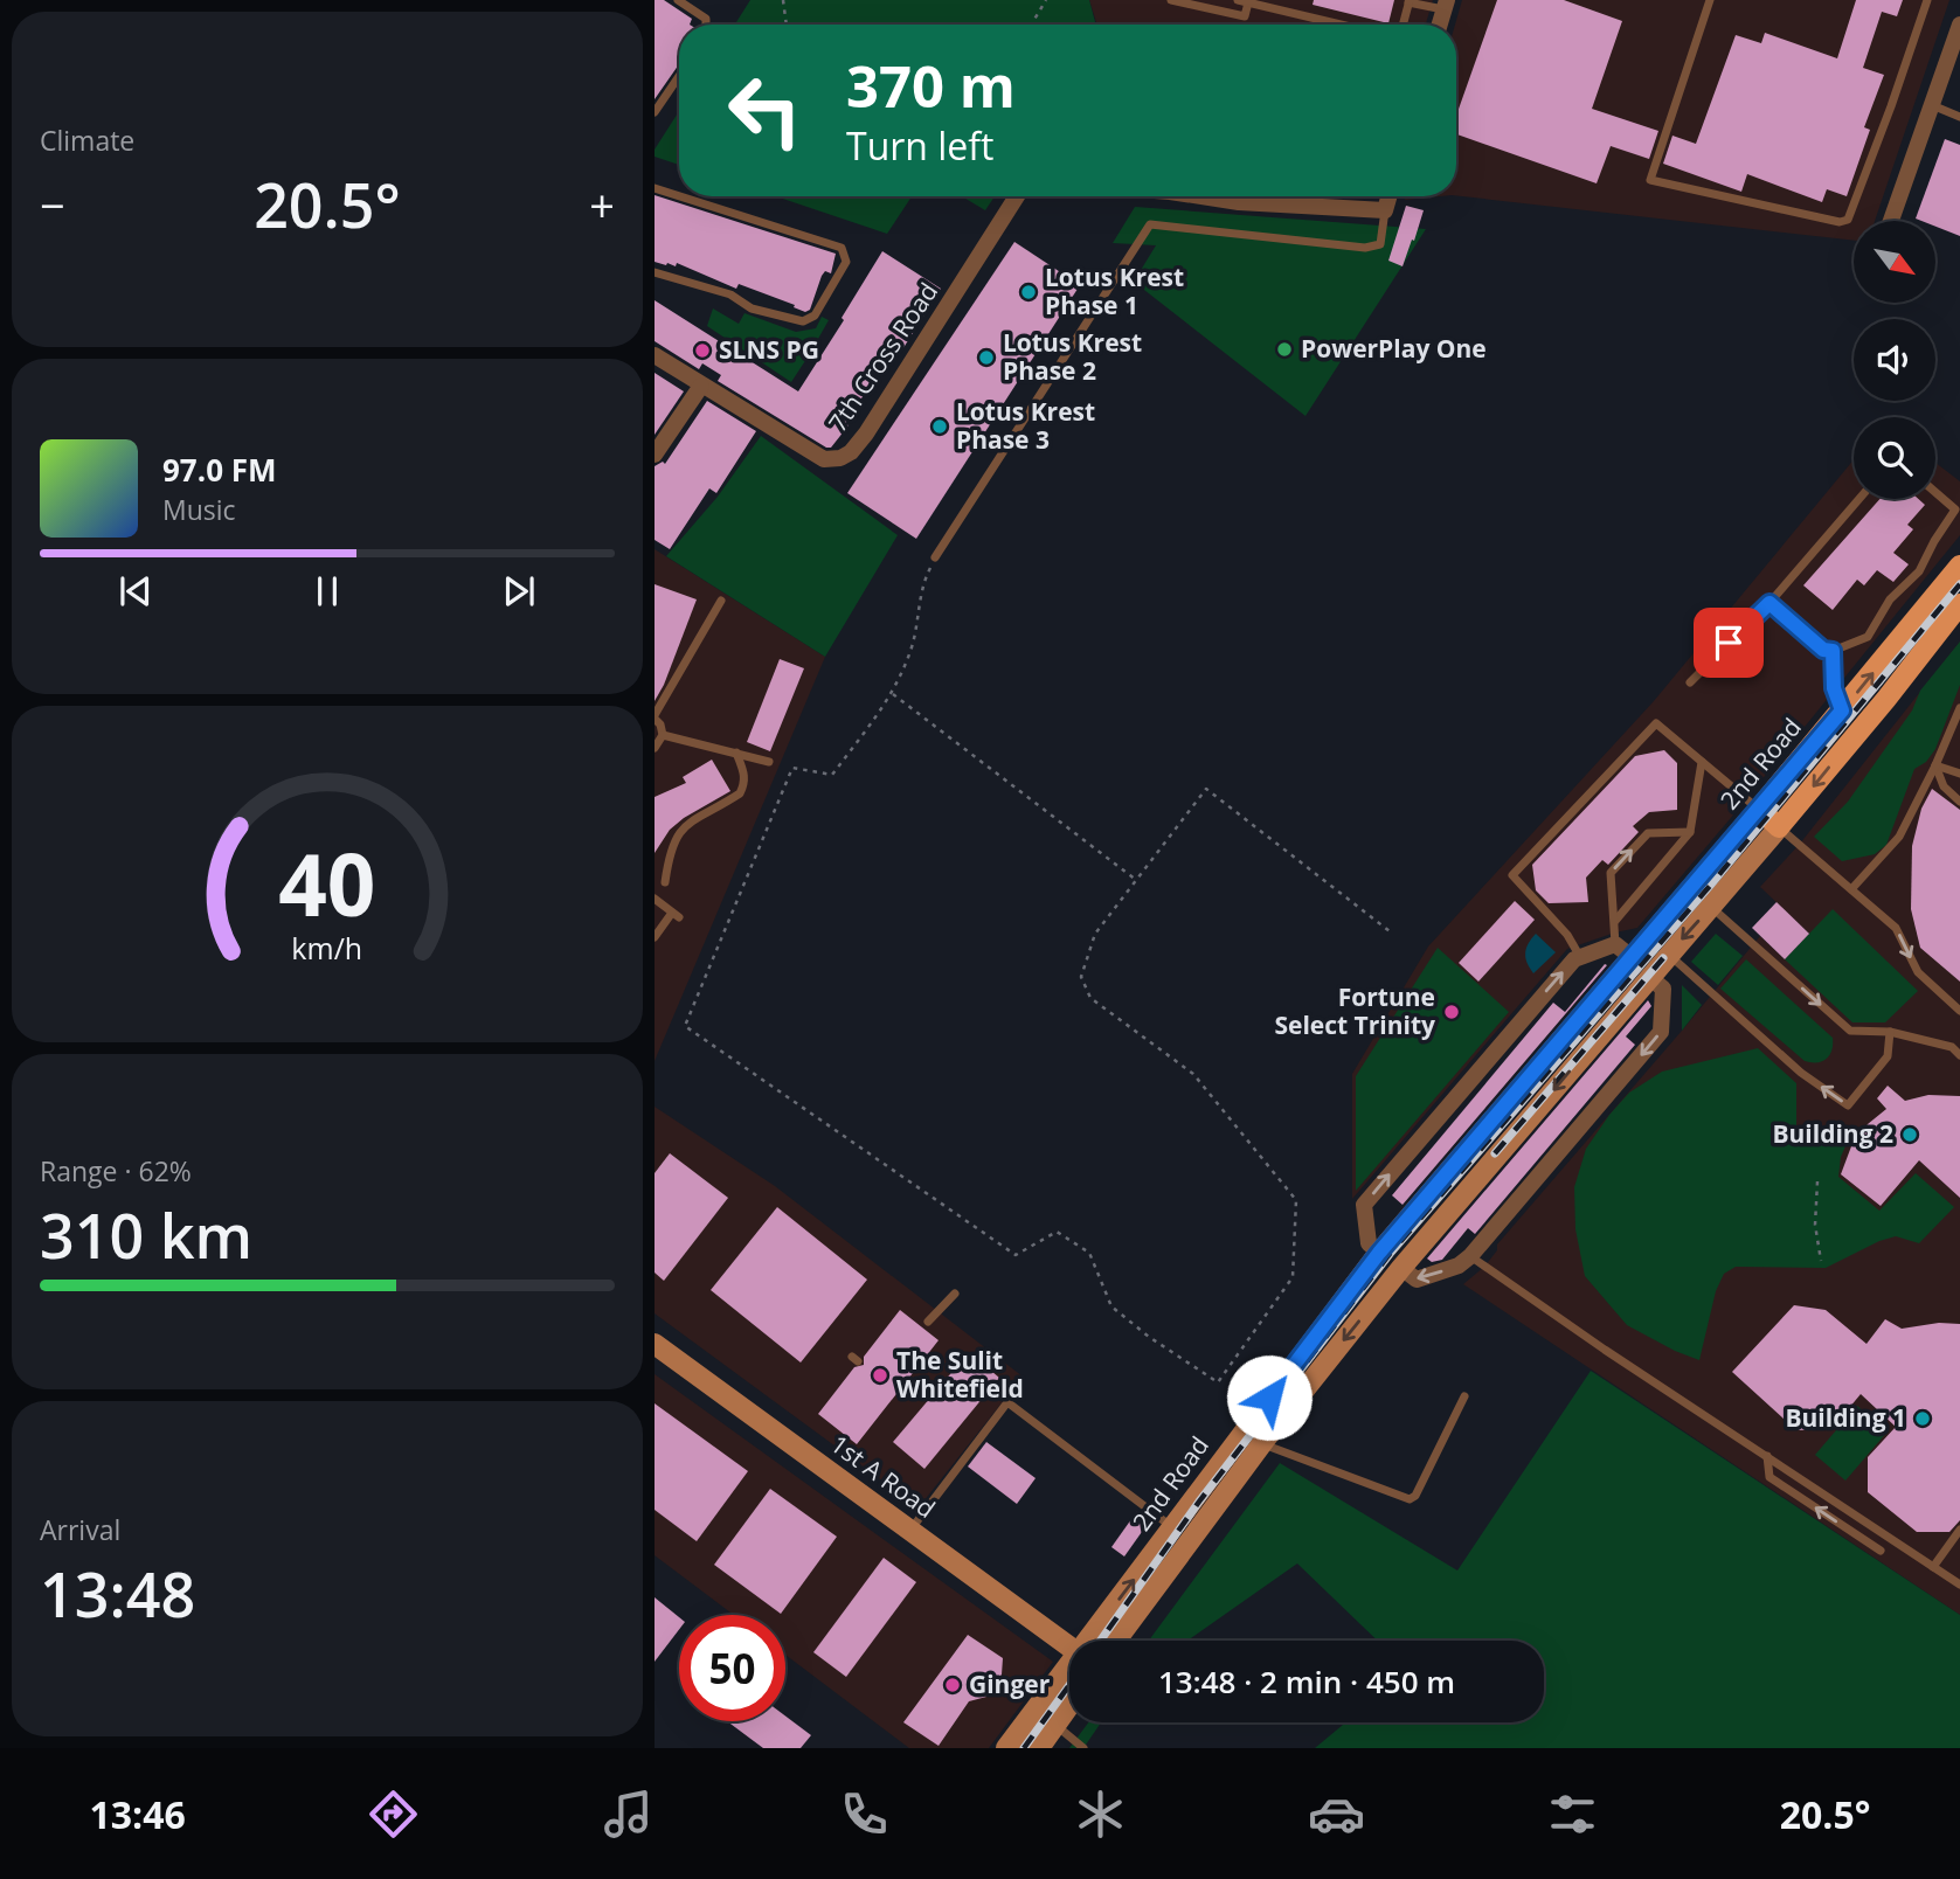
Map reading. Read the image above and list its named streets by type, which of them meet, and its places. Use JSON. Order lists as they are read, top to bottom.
{
  "streets": {
    "main road": ["2nd Road", "1st A Road"],
    "street": ["7th Cross Road"]
  },
  "places": [
    "Lotus Krest Phase 1",
    "PowerPlay One",
    "SLNS PG",
    "Lotus Krest Phase 2",
    "Lotus Krest Phase 3",
    "Fortune Select Trinity",
    "Building 2",
    "The Sulit Whitefield",
    "Building 1",
    "Ginger"
  ],
  "north": "bottom right",
  "page": {
    "tile": [
      "Climate",
      ["Range · 62%", "310 km"],
      ["Arrival", "13:48"]
    ],
    "turn": ["370 m", "Turn left"],
    "heat": ["−", "20.5°", "+"],
    "song": ["97.0 FM", "Music"],
    "limit": "50",
    "trip": "13:48 · 2 min · 450 m",
    "tabs": ["13:46", "20.5°"],
    "gauge": ["40", "km/h"]
  }
}
